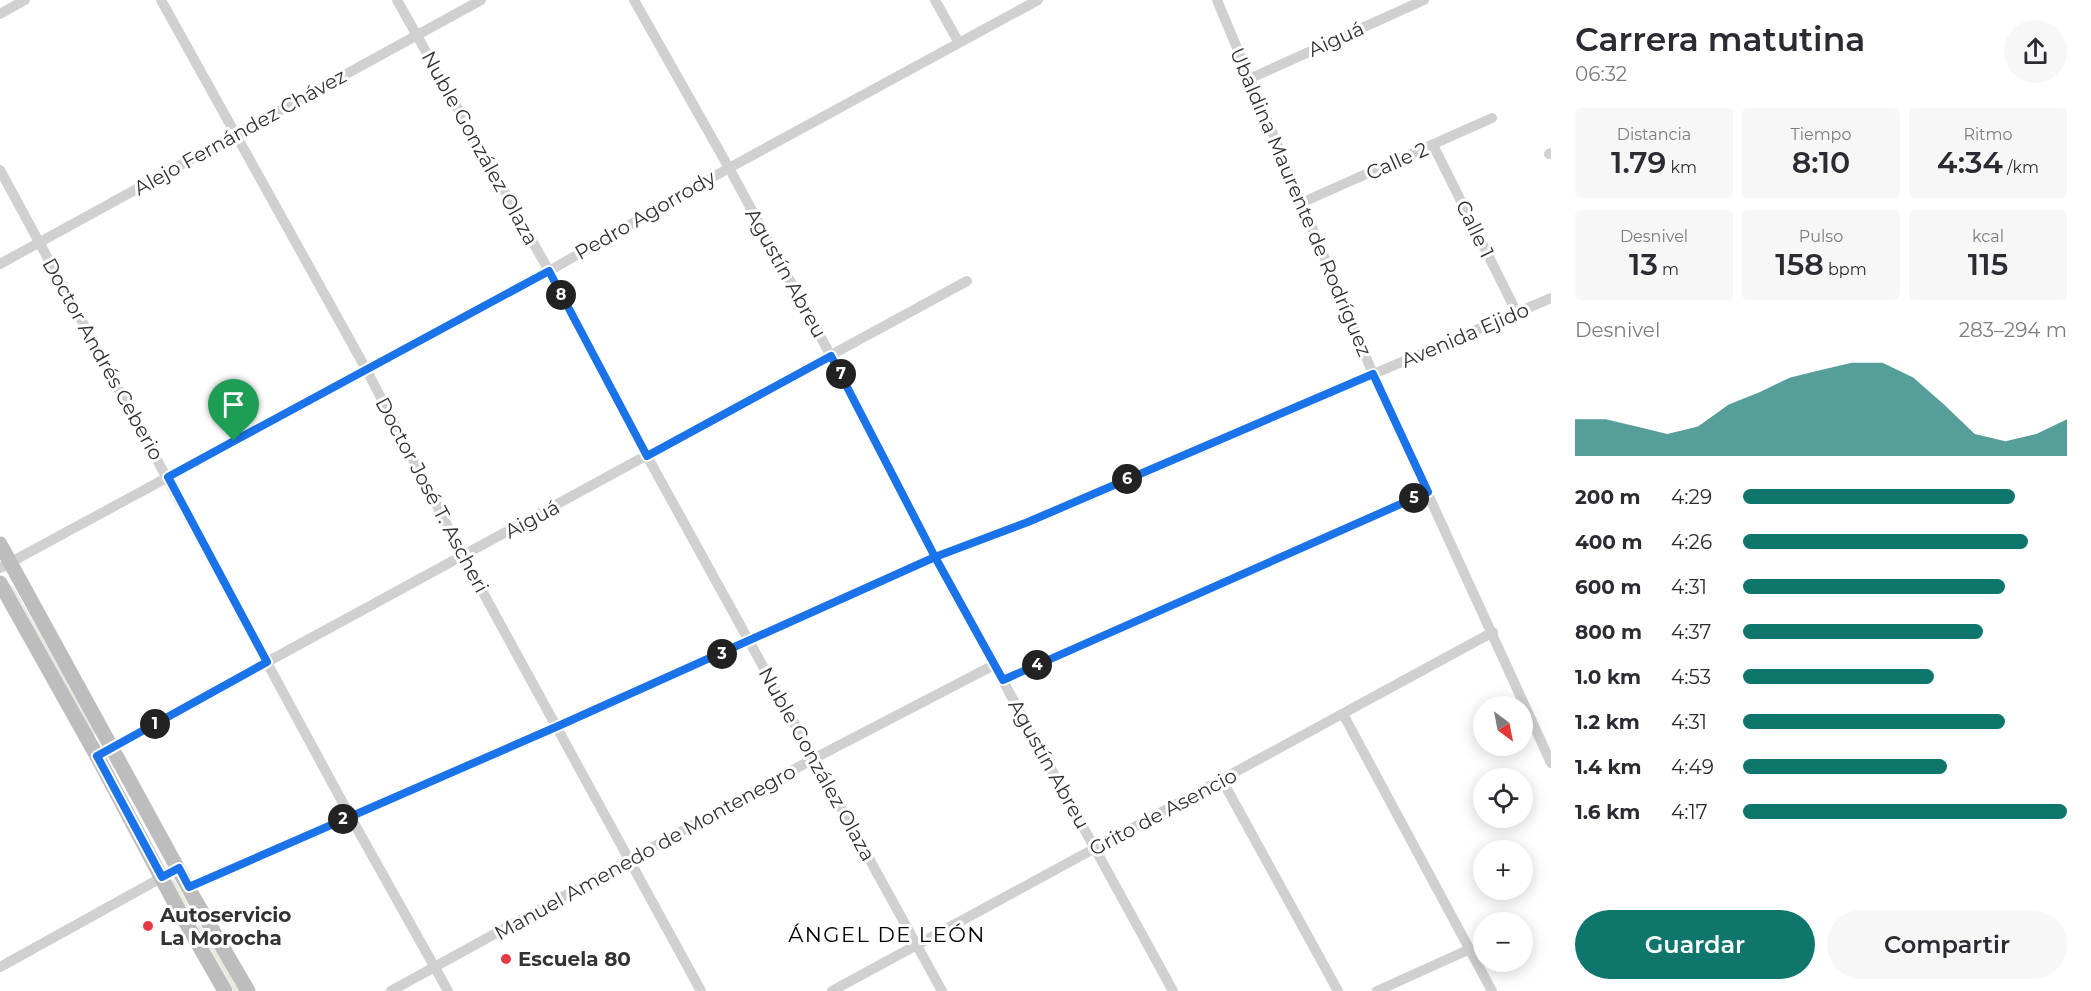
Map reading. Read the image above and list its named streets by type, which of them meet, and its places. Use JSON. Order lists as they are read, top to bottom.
{
  "streets": {
    "street": [
      "Aiguá",
      "Alejo Fernández Chávez",
      "Nuble González Olaza",
      "Calle 2",
      "Ubaldina Maurente de Rodríguez",
      "Pedro Agorrody",
      "Calle 1",
      "Agustín Abreu",
      "Avenida Ejido",
      "Doctor Andrés Ceberio",
      "Doctor José T. Ascheri",
      "Grito de Asencio",
      "Manuel Amenedo de Montenegro"
    ]
  },
  "crossings": [
    ["Aiguá", "Nuble González Olaza"],
    ["Aiguá", "Ubaldina Maurente de Rodríguez"],
    ["Aiguá", "Agustín Abreu"],
    ["Aiguá", "Doctor Andrés Ceberio"],
    ["Aiguá", "Doctor José T. Ascheri"],
    ["Alejo Fernández Chávez", "Nuble González Olaza"],
    ["Alejo Fernández Chávez", "Doctor Andrés Ceberio"],
    ["Alejo Fernández Chávez", "Doctor José T. Ascheri"],
    ["Nuble González Olaza", "Pedro Agorrody"],
    ["Nuble González Olaza", "Avenida Ejido"],
    ["Nuble González Olaza", "Grito de Asencio"],
    ["Nuble González Olaza", "Manuel Amenedo de Montenegro"],
    ["Calle 2", "Ubaldina Maurente de Rodríguez"],
    ["Calle 2", "Calle 1"],
    ["Ubaldina Maurente de Rodríguez", "Avenida Ejido"],
    ["Ubaldina Maurente de Rodríguez", "Grito de Asencio"],
    ["Pedro Agorrody", "Agustín Abreu"],
    ["Pedro Agorrody", "Doctor Andrés Ceberio"],
    ["Pedro Agorrody", "Doctor José T. Ascheri"],
    ["Calle 1", "Avenida Ejido"],
    ["Agustín Abreu", "Avenida Ejido"],
    ["Agustín Abreu", "Grito de Asencio"],
    ["Agustín Abreu", "Manuel Amenedo de Montenegro"],
    ["Avenida Ejido", "Doctor Andrés Ceberio"],
    ["Avenida Ejido", "Doctor José T. Ascheri"],
    ["Doctor Andrés Ceberio", "Manuel Amenedo de Montenegro"],
    ["Doctor José T. Ascheri", "Manuel Amenedo de Montenegro"]
  ],
  "districts": ["ÁNGEL DE LEÓN"],
  "places": ["Autoservicio La Morocha", "Escuela 80"],
  "north": "bottom right",
  "page": {
    "heading": ["Carrera matutina", "06:32"],
    "stats": [
      ["Distancia", "1.79 km"],
      ["Tiempo", "8:10"],
      ["Ritmo", "4:34 /km"],
      ["Desnivel", "13 m"],
      ["Pulso", "158 bpm"],
      ["kcal", "115"]
    ],
    "pins": [
      "8",
      "7",
      "6",
      "5",
      "3",
      "4",
      "1",
      "2"
    ],
    "chart": ["Desnivel", "283–294 m"],
    "list": [
      {
        "name": "200 m",
        "note": "4:29"
      },
      {
        "name": "400 m",
        "note": "4:26"
      },
      {
        "name": "600 m",
        "note": "4:31"
      },
      {
        "name": "800 m",
        "note": "4:37"
      },
      {
        "name": "1.0 km",
        "note": "4:53"
      },
      {
        "name": "1.2 km",
        "note": "4:31"
      },
      {
        "name": "1.4 km",
        "note": "4:49"
      },
      {
        "name": "1.6 km",
        "note": "4:17"
      }
    ],
    "map_buttons": ["+", "−"],
    "buttons": ["Guardar", "Compartir"]
  }
}
